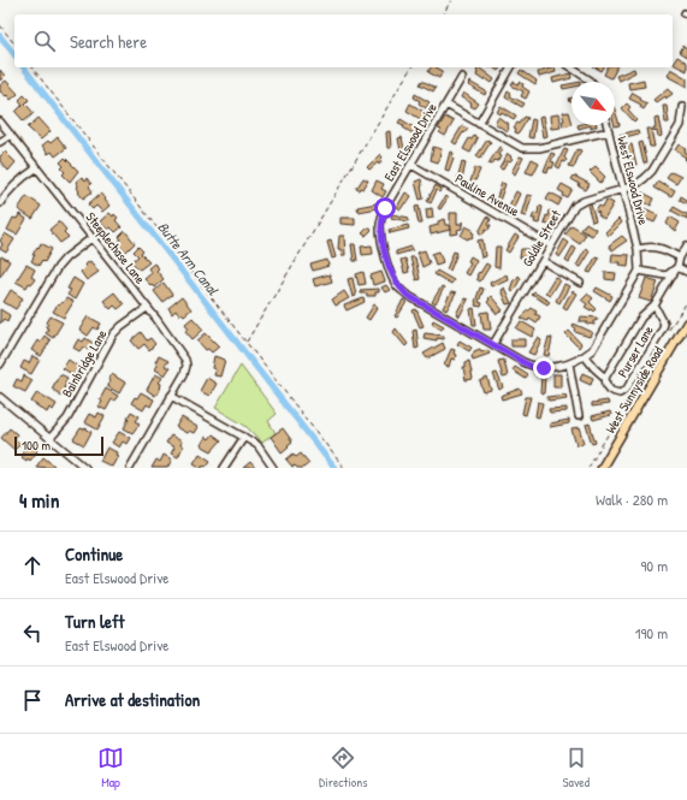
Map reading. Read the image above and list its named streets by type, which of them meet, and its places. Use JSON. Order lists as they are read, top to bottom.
{
  "streets": {
    "main road": ["West Sunnyside Road"],
    "street": [
      "East Elswood Drive",
      "West Elswood Drive",
      "Pauline Avenue",
      "Goldie Street",
      "Steeplechase Lane",
      "Purser Lane",
      "Bainbridge Lane"
    ]
  },
  "crossings": [
    ["East Elswood Drive", "Pauline Avenue"],
    ["East Elswood Drive", "Goldie Street"],
    ["West Elswood Drive", "Goldie Street"],
    ["Pauline Avenue", "Goldie Street"],
    ["Steeplechase Lane", "Bainbridge Lane"]
  ],
  "water": ["Butte Arm Canal"],
  "scale_bar": "100 m",
  "north": "bottom right",
  "page": {
    "search": "Search here",
    "scale": "100 m",
    "heading": ["4 min", "Walk · 280 m"],
    "list": [
      ["Continue", "East Elswood Drive", "90 m"],
      ["Turn left", "East Elswood Drive", "190 m"],
      "Arrive at destination"
    ],
    "nav": ["Map", "Directions", "Saved"]
  }
}
